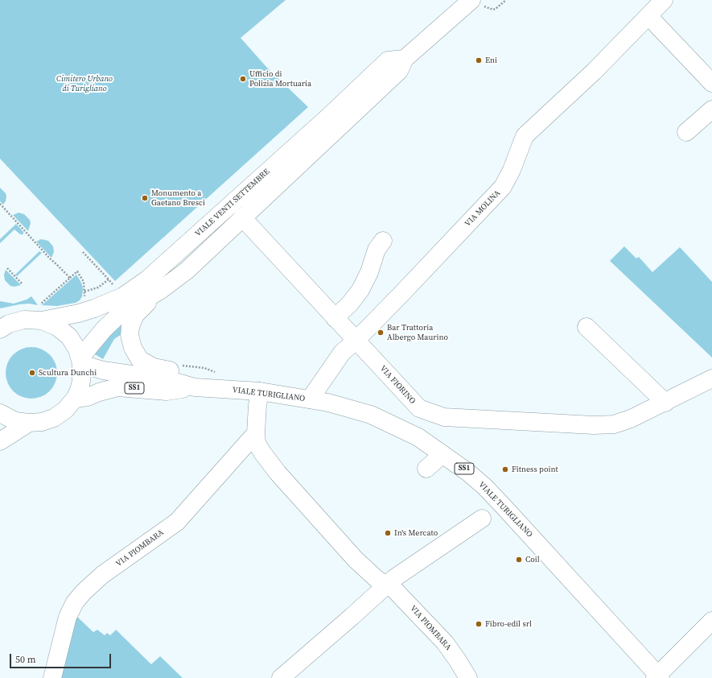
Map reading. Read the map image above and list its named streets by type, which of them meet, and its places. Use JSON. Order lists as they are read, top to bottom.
{
  "streets": {
    "main road": [
      "VIALE VENTI SETTEMBRE",
      "VIA MOLINA",
      "VIA FIORINO",
      "SS1",
      "VIALE TURIGLIANO",
      "VIA PIOMBARA"
    ]
  },
  "crossings": [
    ["VIALE VENTI SETTEMBRE", "VIA FIORINO"],
    ["VIALE VENTI SETTEMBRE", "VIALE TURIGLIANO"],
    ["VIA MOLINA", "VIA FIORINO"],
    ["VIA MOLINA", "VIALE TURIGLIANO"],
    ["VIALE TURIGLIANO", "VIA PIOMBARA"]
  ],
  "parks": ["Cimitero Urbano di Turigliano"],
  "places": [
    "Eni",
    "Ufficio di Polizia Mortuaria",
    "Monumento a Gaetano Bresci",
    "Bar Trattoria Albergo Maurino",
    "Scultura Dunchi",
    "Fitness point",
    "In's Mercato",
    "Coil",
    "Fibro-edil srl"
  ],
  "scale_bar": "50 m"
}
